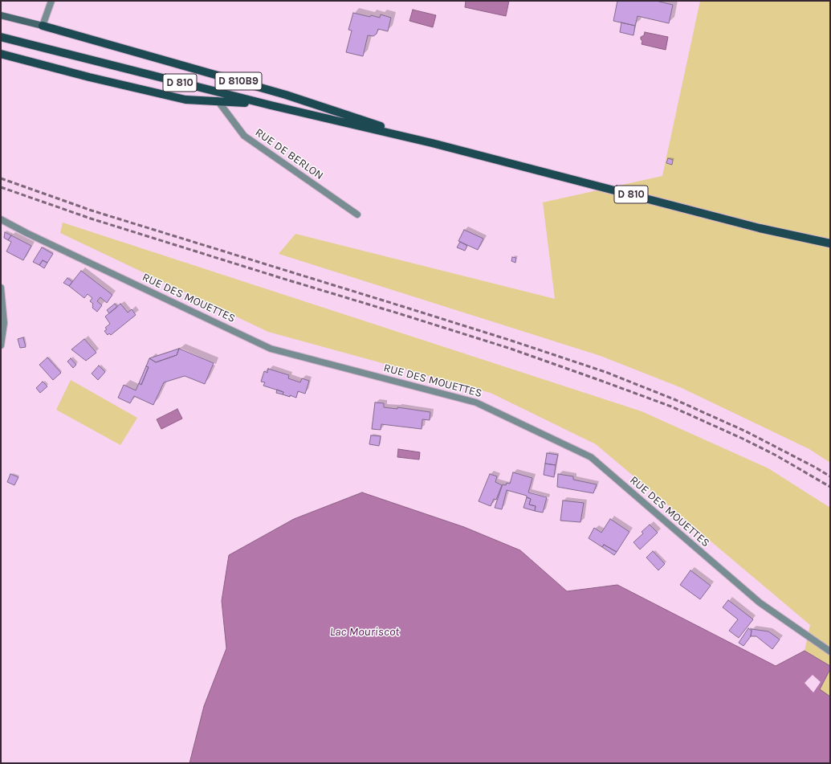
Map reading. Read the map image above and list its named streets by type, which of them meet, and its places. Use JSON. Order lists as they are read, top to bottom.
{
  "streets": {
    "main road": ["D 810B9", "D 810"],
    "street": ["RUE DE BERLON", "RUE DES MOUETTES"]
  },
  "crossings": [
    ["D 810B9", "D 810"]
  ],
  "water": ["Lac Mouriscot"]
}
